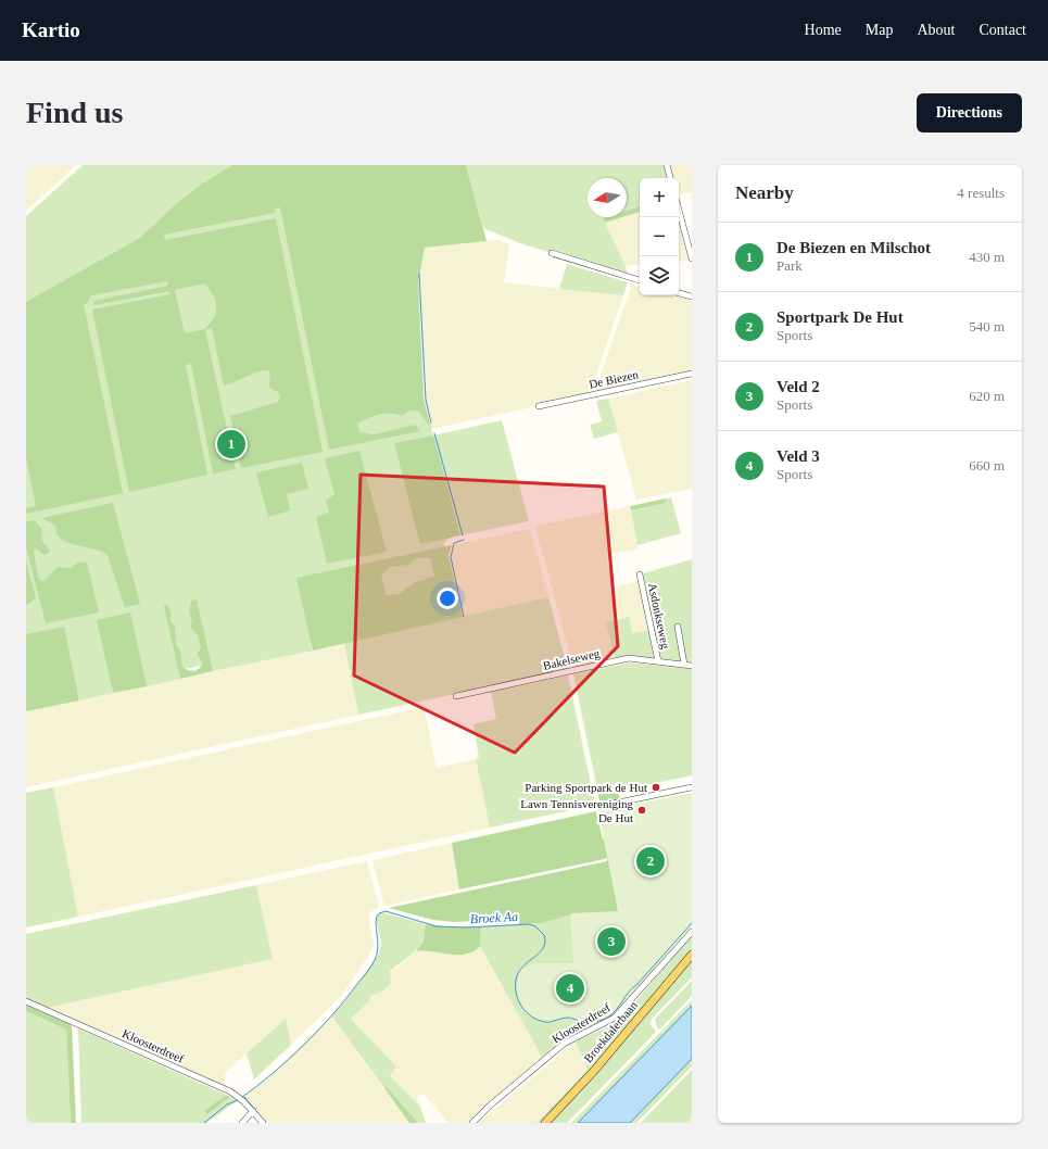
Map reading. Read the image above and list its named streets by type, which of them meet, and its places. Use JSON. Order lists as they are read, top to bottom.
{
  "streets": {
    "main road": ["Broekdalerbaan"],
    "street": [
      "De Biezen",
      "Asdonkseweg",
      "Bakelseweg",
      "Kloosterdreef"
    ]
  },
  "crossings": [
    ["Asdonkseweg", "Bakelseweg"]
  ],
  "water": ["Broek Aa"],
  "places": ["Parking Sportpark de Hut", "Lawn Tennisvereniging De Hut"],
  "north": "left",
  "page": {
    "header": "Kartio",
    "nav": [
      "Home",
      "Map",
      "About",
      "Contact"
    ],
    "buttons": "Directions",
    "title": "Find us",
    "heading": ["Nearby", "4 results"],
    "map_buttons": ["+", "−"],
    "list": [
      {
        "mark": "1",
        "name": "De Biezen en Milschot",
        "note": "Park",
        "value": "430 m"
      },
      {
        "mark": "2",
        "name": "Sportpark De Hut",
        "note": "Sports",
        "value": "540 m"
      },
      {
        "mark": "3",
        "name": "Veld 2",
        "note": "Sports",
        "value": "620 m"
      },
      {
        "mark": "4",
        "name": "Veld 3",
        "note": "Sports",
        "value": "660 m"
      }
    ],
    "pins": [
      "1",
      "2",
      "3",
      "4"
    ]
  }
}
